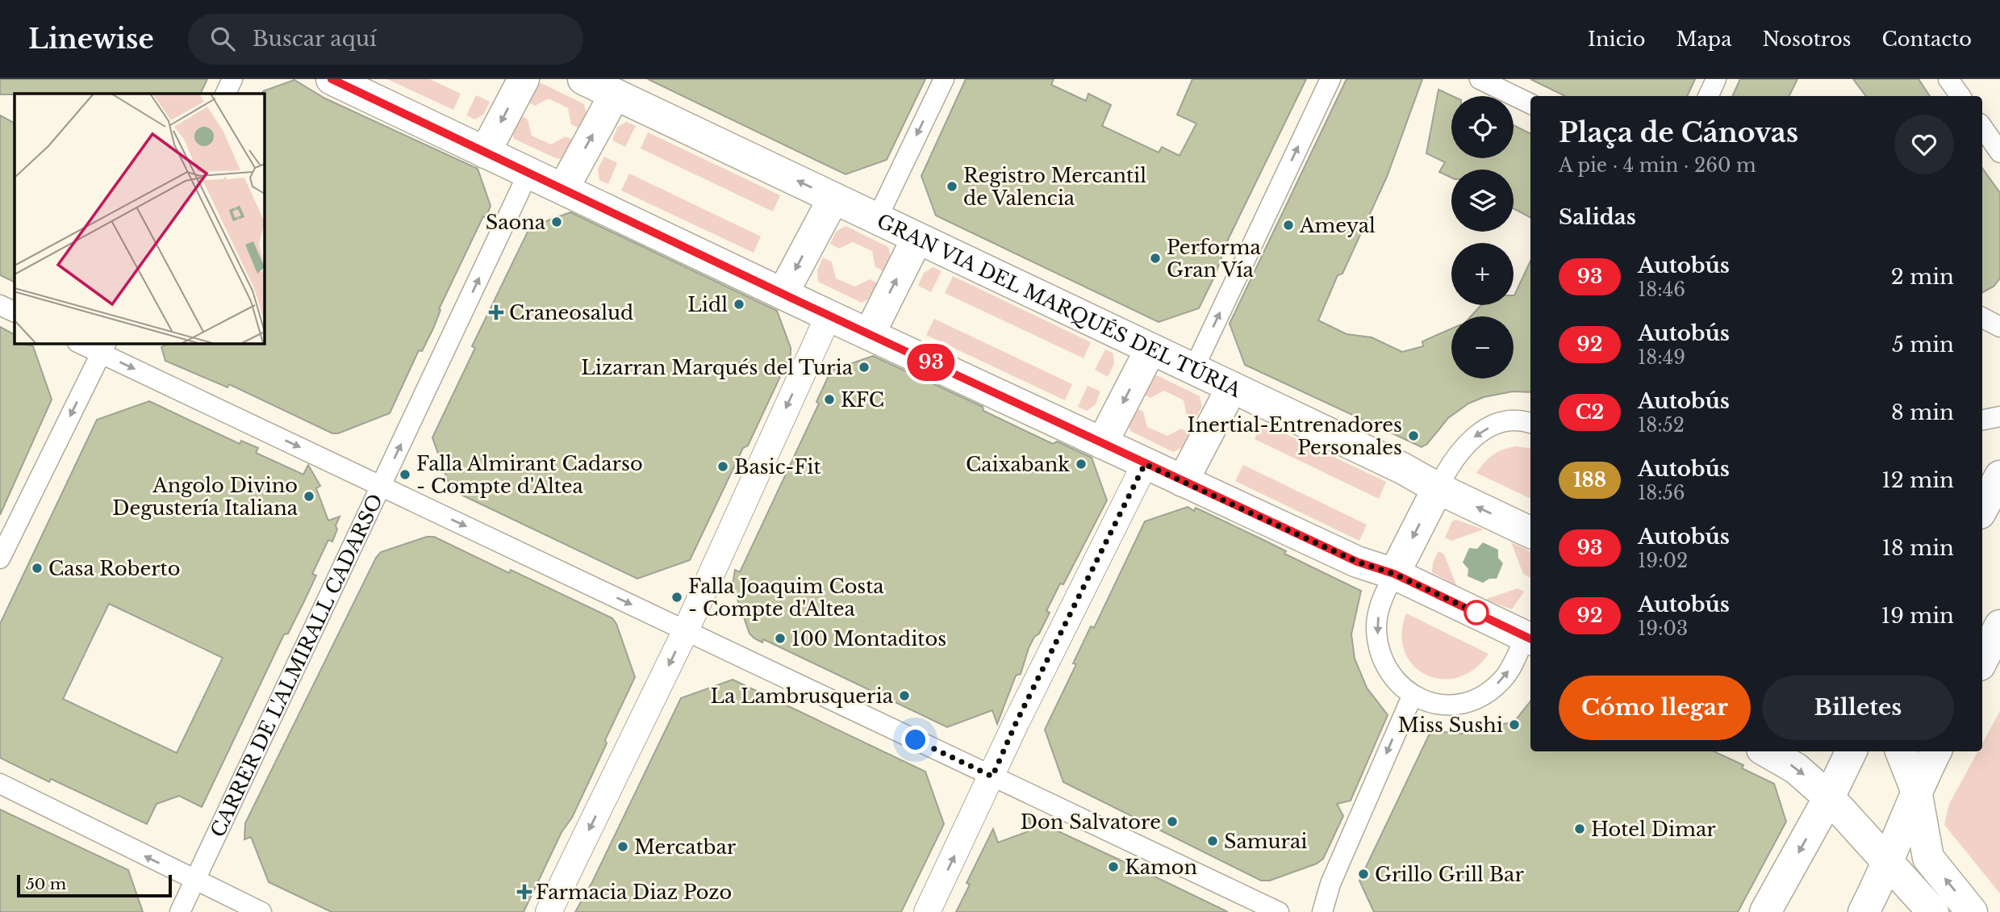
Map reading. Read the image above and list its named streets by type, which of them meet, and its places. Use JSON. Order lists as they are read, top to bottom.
{
  "streets": {
    "main road": ["GRAN VIA DEL MARQUÉS DEL TÚRIA"],
    "street": ["CARRER DE L'ALMIRALL CADARSO"]
  },
  "one_way": ["CARRER DE L'ALMIRALL CADARSO"],
  "places": {
    "other": [
      "Registro Mercantil de Valencia",
      "Saona",
      "Ameyal",
      "Performa Gran Vía",
      "Lidl",
      "Lizarran Marqués del Turia",
      "KFC",
      "Inertial-Entrenadores Personales",
      "Caixabank",
      "Basic-Fit",
      "Falla Almirant Cadarso - Compte d'Altea",
      "Angolo Divino Degustería Italiana",
      "Casa Roberto",
      "Falla Joaquim Costa - Compte d'Altea",
      "100 Montaditos",
      "La Lambrusqueria",
      "Miss Sushi",
      "Don Salvatore",
      "Hotel Dimar",
      "Samurai",
      "Mercatbar",
      "Kamon",
      "Grillo Grill Bar"
    ],
    "health": ["Craneosalud", "Farmacia Diaz Pozo"]
  },
  "lines": ["bus line 93"],
  "scale_bar": "50 m",
  "page": {
    "header": "Linewise",
    "search": "Buscar aquí",
    "nav": [
      "Inicio",
      "Mapa",
      "Nosotros",
      "Contacto"
    ],
    "on_map": "93",
    "map_buttons": ["+", "−"],
    "heading": [
      ["Plaça de Cánovas", "A pie · 4 min · 260 m"],
      "Salidas"
    ],
    "list": [
      {
        "mark": "93",
        "name": "Autobús",
        "note": "18:46",
        "value": "2 min"
      },
      {
        "mark": "92",
        "name": "Autobús",
        "note": "18:49",
        "value": "5 min"
      },
      {
        "mark": "C2",
        "name": "Autobús",
        "note": "18:52",
        "value": "8 min"
      },
      {
        "mark": "188",
        "name": "Autobús",
        "note": "18:56",
        "value": "12 min"
      },
      {
        "mark": "93",
        "name": "Autobús",
        "note": "19:02",
        "value": "18 min"
      },
      {
        "mark": "92",
        "name": "Autobús",
        "note": "19:03",
        "value": "19 min"
      }
    ],
    "buttons": ["Cómo llegar", "Billetes"],
    "scale": "50 m"
  }
}
